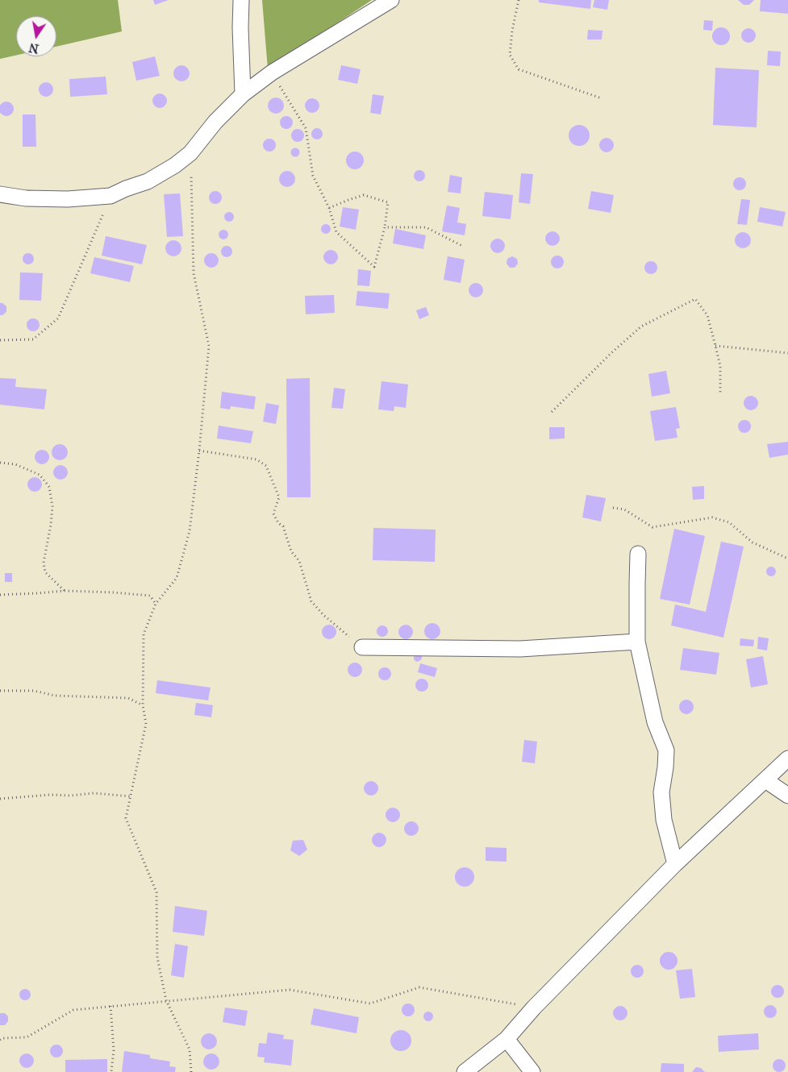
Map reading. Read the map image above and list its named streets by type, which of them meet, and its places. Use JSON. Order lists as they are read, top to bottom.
{
  "north": "bottom"
}
